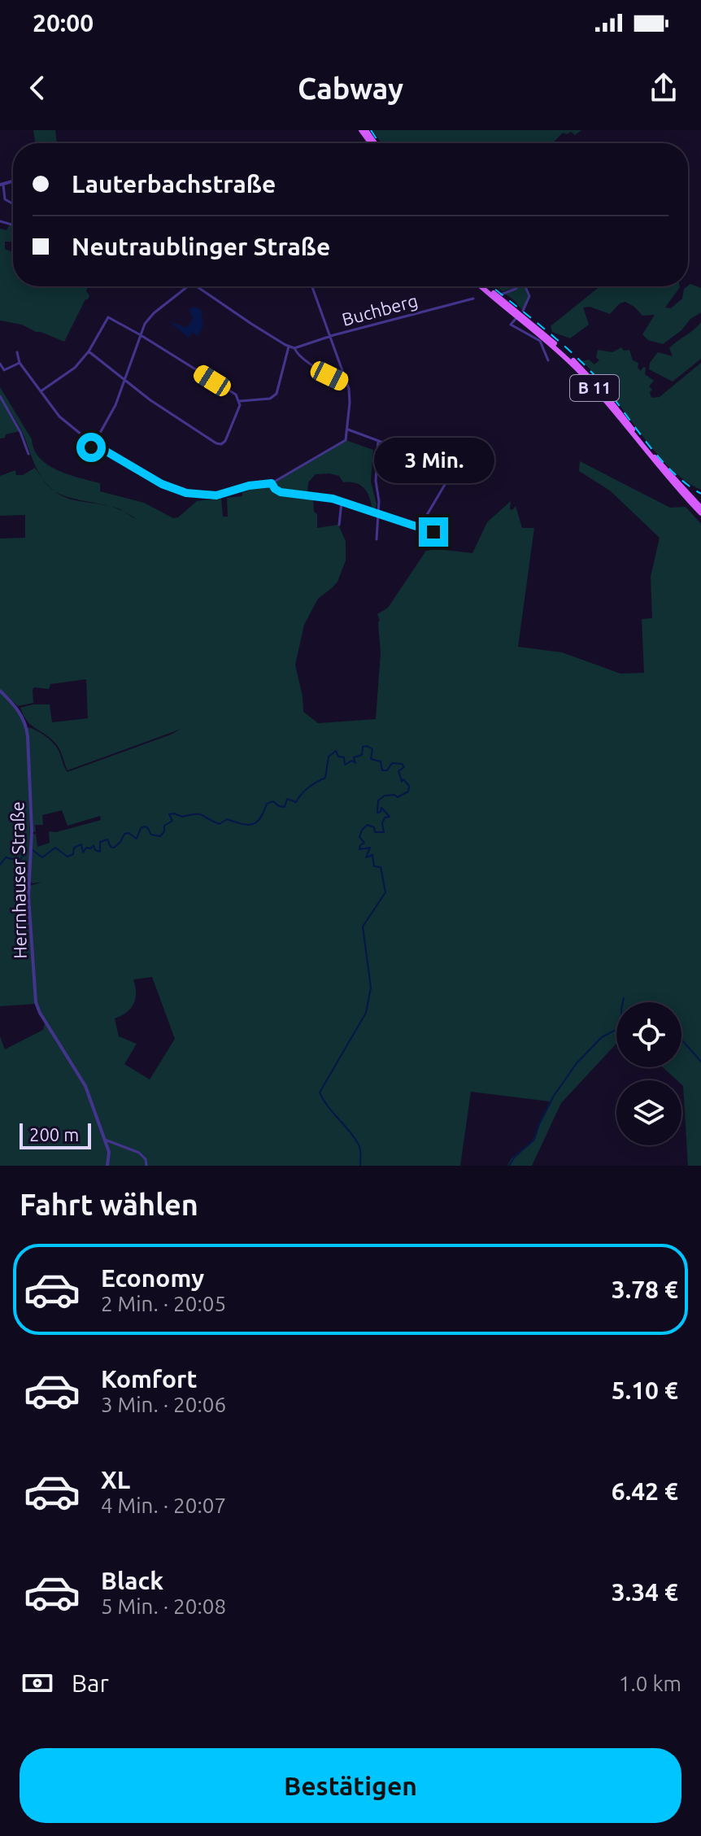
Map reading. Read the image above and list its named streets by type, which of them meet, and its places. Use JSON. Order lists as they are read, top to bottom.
{
  "streets": {
    "main road": ["B 11"],
    "street": ["Buchberg", "Herrnhauser Straße"]
  },
  "scale_bar": "200 m",
  "page": {
    "status": "20:00",
    "header": "Cabway",
    "banner": ["Lauterbachstraße", "Neutraublinger Straße"],
    "bubble": "3 Min.",
    "scale": "200 m",
    "heading": "Fahrt wählen",
    "list": [
      {
        "name": "Economy",
        "note": "2 Min. · 20:05",
        "value": "3.78 €"
      },
      {
        "name": "Komfort",
        "note": "3 Min. · 20:06",
        "value": "5.10 €"
      },
      {
        "name": "XL",
        "note": "4 Min. · 20:07",
        "value": "6.42 €"
      },
      {
        "name": "Black",
        "note": "5 Min. · 20:08",
        "value": "3.34 €"
      }
    ],
    "pay": ["Bar", "1.0 km"],
    "buttons": "Bestätigen"
  }
}
